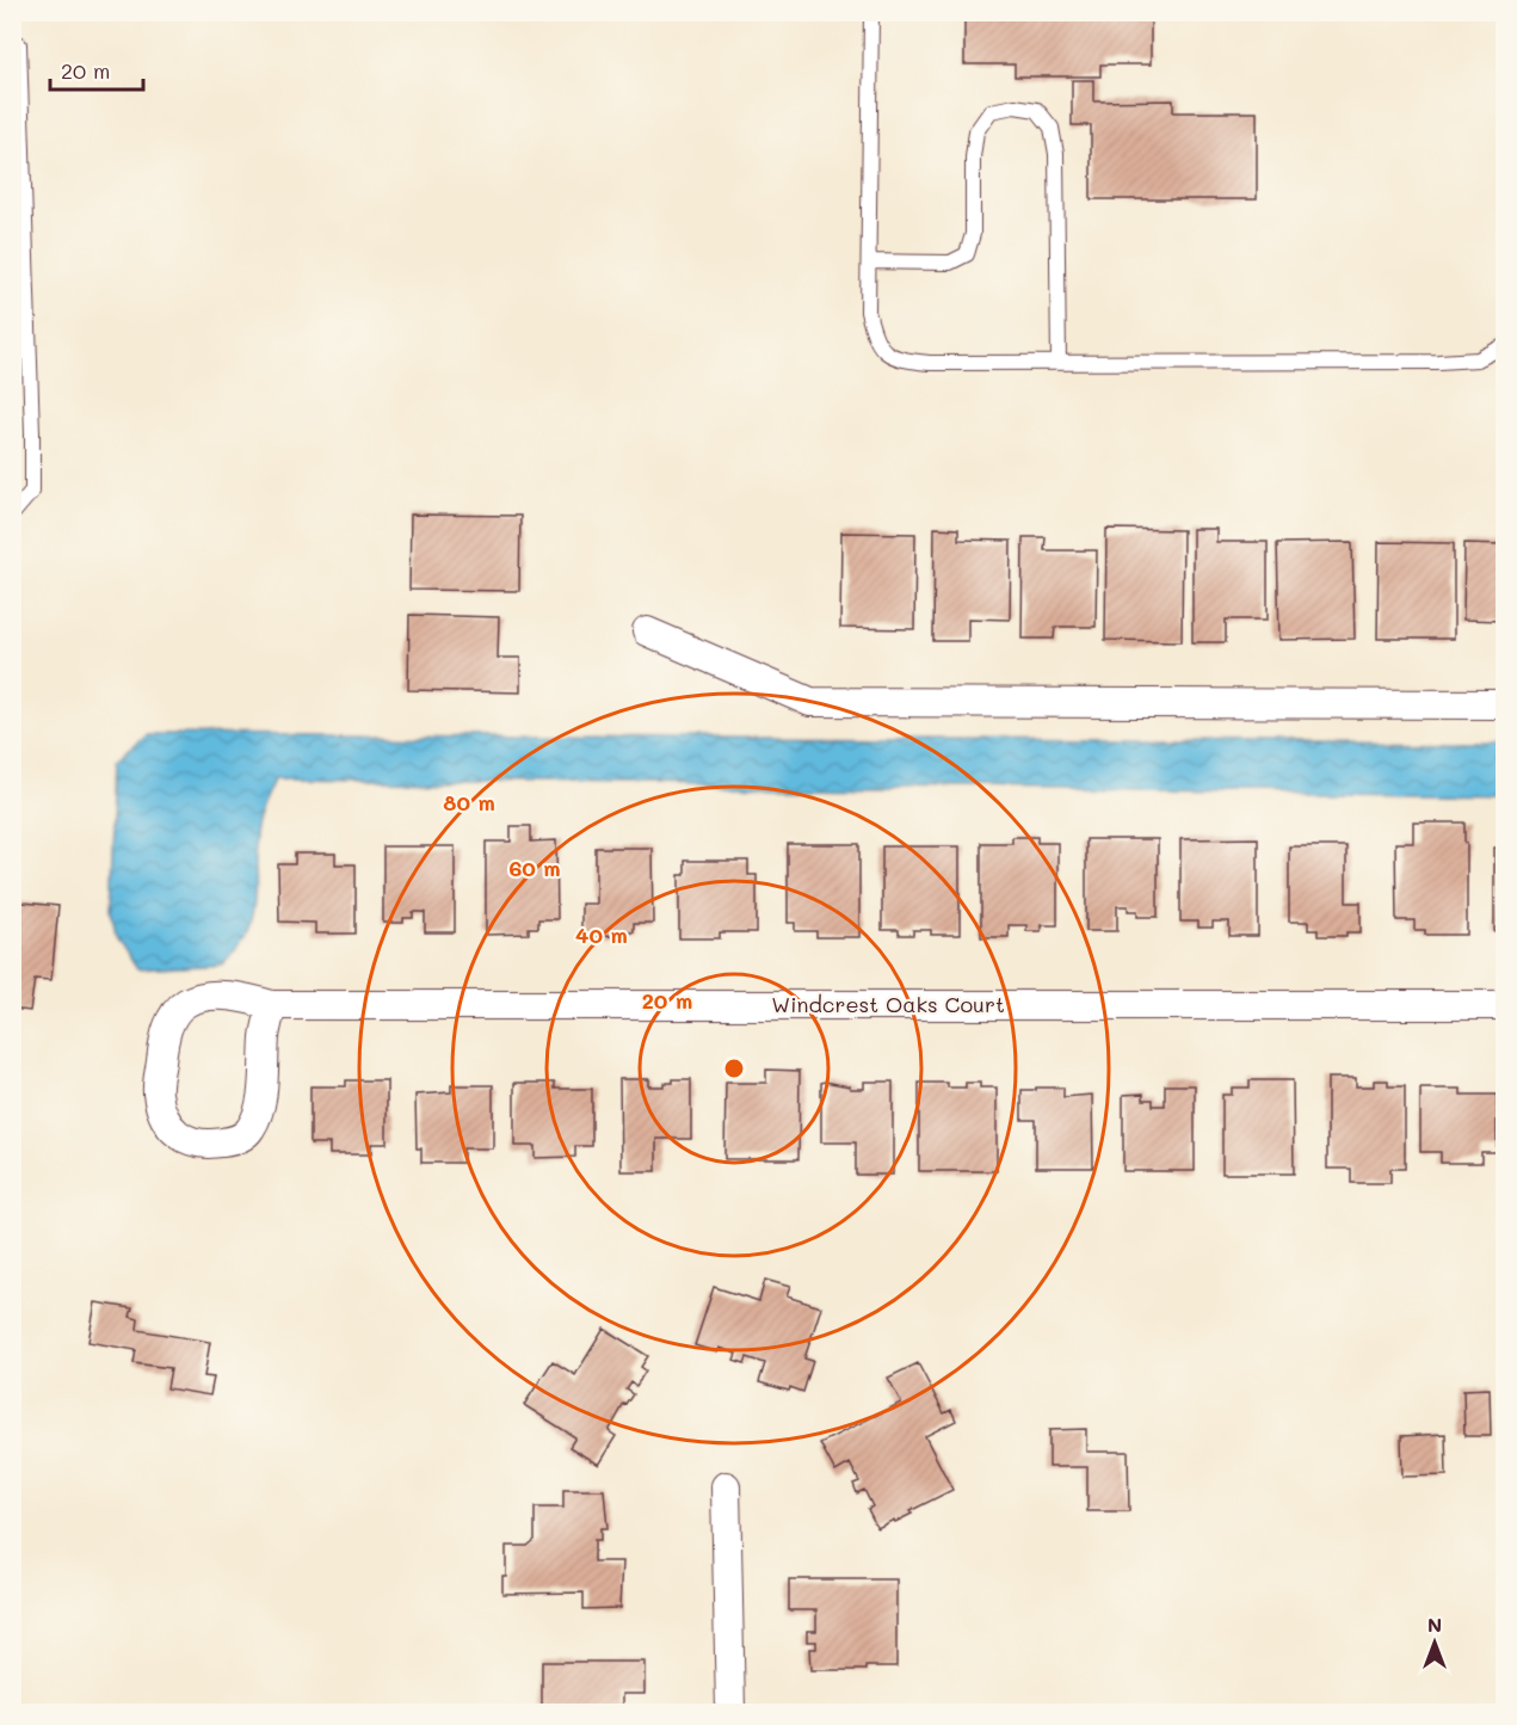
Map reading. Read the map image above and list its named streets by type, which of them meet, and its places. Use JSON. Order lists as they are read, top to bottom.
{
  "streets": {
    "street": ["Windcrest Oaks Court"]
  },
  "scale_bar": "20 m",
  "north": "top",
  "rings": [
    "80 m",
    "60 m",
    "40 m",
    "20 m"
  ]
}
